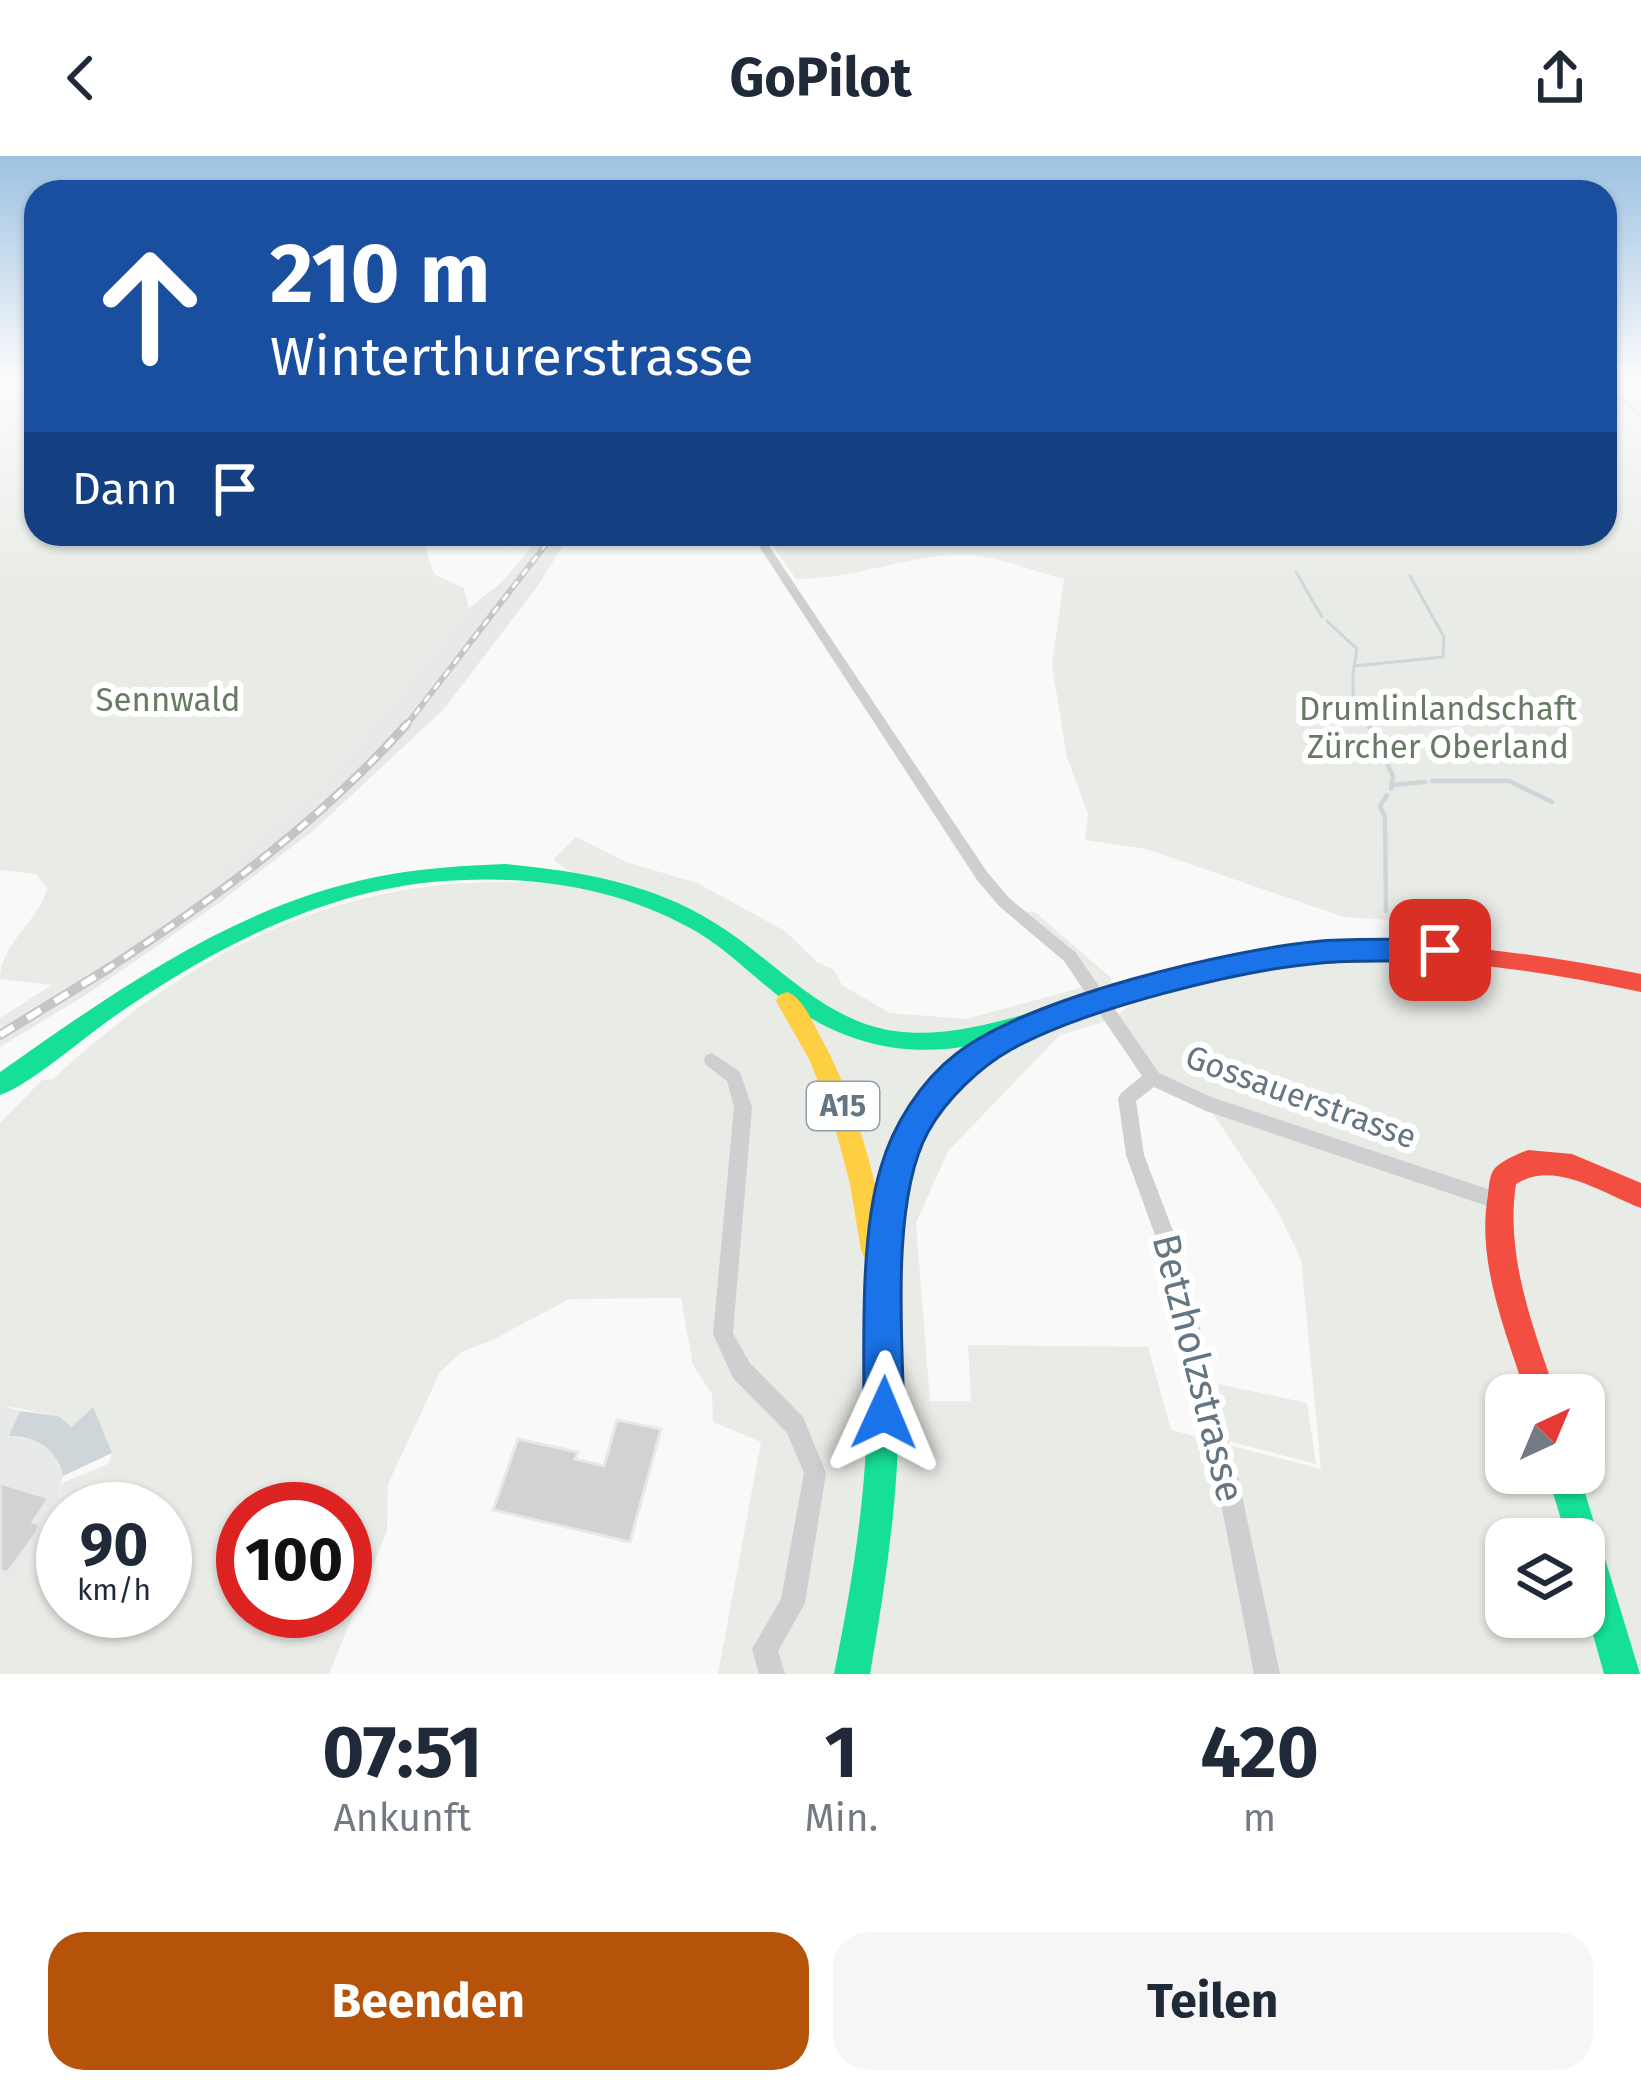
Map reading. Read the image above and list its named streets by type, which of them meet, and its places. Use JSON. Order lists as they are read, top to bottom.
{
  "streets": {
    "main road": ["A15"],
    "street": ["Gossauerstrasse", "Betzholzstrasse"]
  },
  "crossings": [
    ["Gossauerstrasse", "Betzholzstrasse"]
  ],
  "parks": ["Sennwald", "Drumlinlandschaft Zürcher Oberland"],
  "north": "top right",
  "page": {
    "header": "GoPilot",
    "turn": ["210 m", "Winterthurerstrasse"],
    "then": "Dann",
    "speed": "90 km/h",
    "limit": "100",
    "eta": [
      "07:51",
      "Ankunft",
      "1",
      "Min.",
      "420",
      "m"
    ],
    "buttons": ["Beenden", "Teilen"]
  }
}
